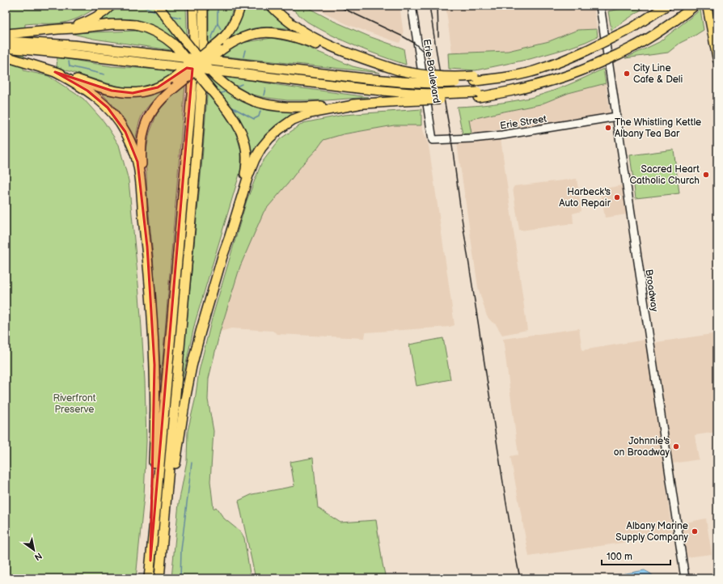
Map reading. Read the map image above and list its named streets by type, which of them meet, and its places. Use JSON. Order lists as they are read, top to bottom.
{
  "streets": {
    "street": ["Erie Boulevard", "Erie Street", "Broadway"]
  },
  "crossings": [
    ["Erie Boulevard", "Erie Street"],
    ["Erie Street", "Broadway"]
  ],
  "parks": ["Riverfront Preserve"],
  "places": [
    "City Line Cafe & Deli",
    "The Whistling Kettle Albany Tea Bar",
    "Sacred Heart Catholic Church",
    "Harbeck's Auto Repair",
    "Johnnie's on Broadway",
    "Albany Marine Supply Company"
  ],
  "scale_bar": "100 m",
  "north": "bottom right"
}
